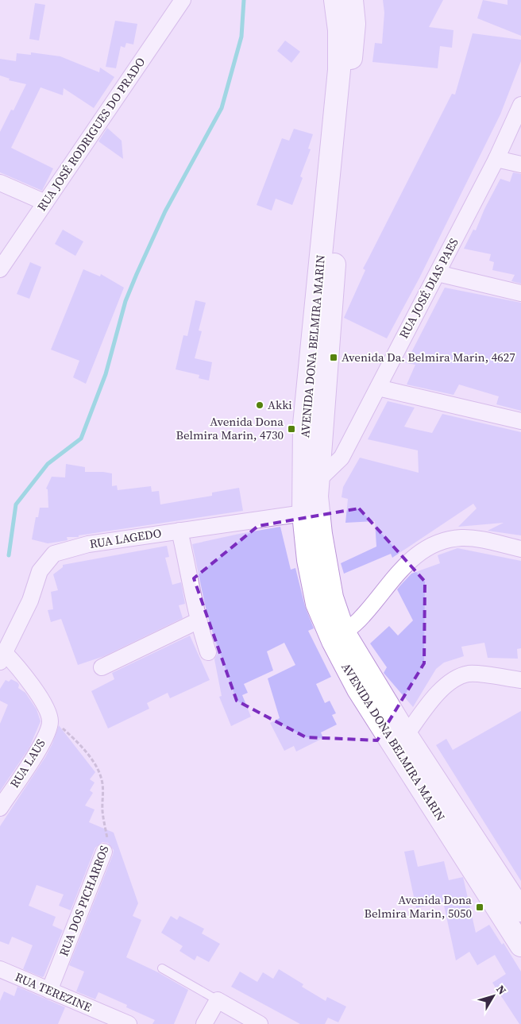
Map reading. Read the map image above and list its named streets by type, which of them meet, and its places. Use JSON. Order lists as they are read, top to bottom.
{
  "streets": {
    "main road": ["AVENIDA DONA BELMIRA MARIN"],
    "street": [
      "RUA JOSÉ RODRIGUES DO PRADO",
      "RUA JOSÉ DIAS PAES",
      "RUA LAGEDO",
      "RUA LAUS",
      "RUA DOS PICHARROS",
      "RUA TEREZINE"
    ]
  },
  "crossings": [
    ["RUA JOSÉ DIAS PAES", "AVENIDA DONA BELMIRA MARIN"],
    ["AVENIDA DONA BELMIRA MARIN", "RUA LAGEDO"],
    ["RUA LAUS", "RUA DOS PICHARROS"],
    ["RUA DOS PICHARROS", "RUA TEREZINE"]
  ],
  "places": {
    "transit": ["Avenida Da. Belmira Marin, 4627", "Avenida Dona Belmira Marin, 4730", "Avenida Dona Belmira Marin, 5050"],
    "other": ["Akki"]
  },
  "north": "top right"
}
